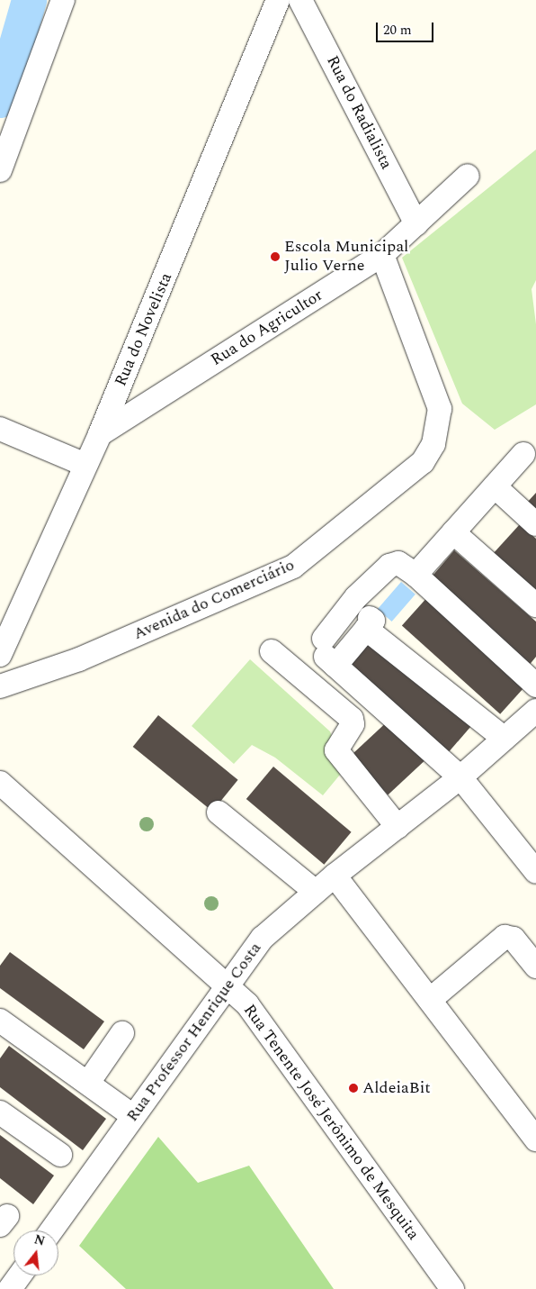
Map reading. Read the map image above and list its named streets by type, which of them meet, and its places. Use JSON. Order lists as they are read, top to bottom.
{
  "streets": {
    "street": [
      "Rua do Radialista",
      "Rua do Agricultor",
      "Rua do Novelista",
      "Avenida do Comerciário",
      "Rua Professor Henrique Costa",
      "Rua Tenente José Jerônimo de Mesquita"
    ]
  },
  "crossings": [
    ["Rua do Radialista", "Rua do Agricultor"],
    ["Rua do Agricultor", "Rua do Novelista"],
    ["Rua do Agricultor", "Avenida do Comerciário"],
    ["Rua Professor Henrique Costa", "Rua Tenente José Jerônimo de Mesquita"]
  ],
  "places": ["Escola Municipal Julio Verne", "AldeiaBit"],
  "scale_bar": "20 m",
  "north": "top"
}
